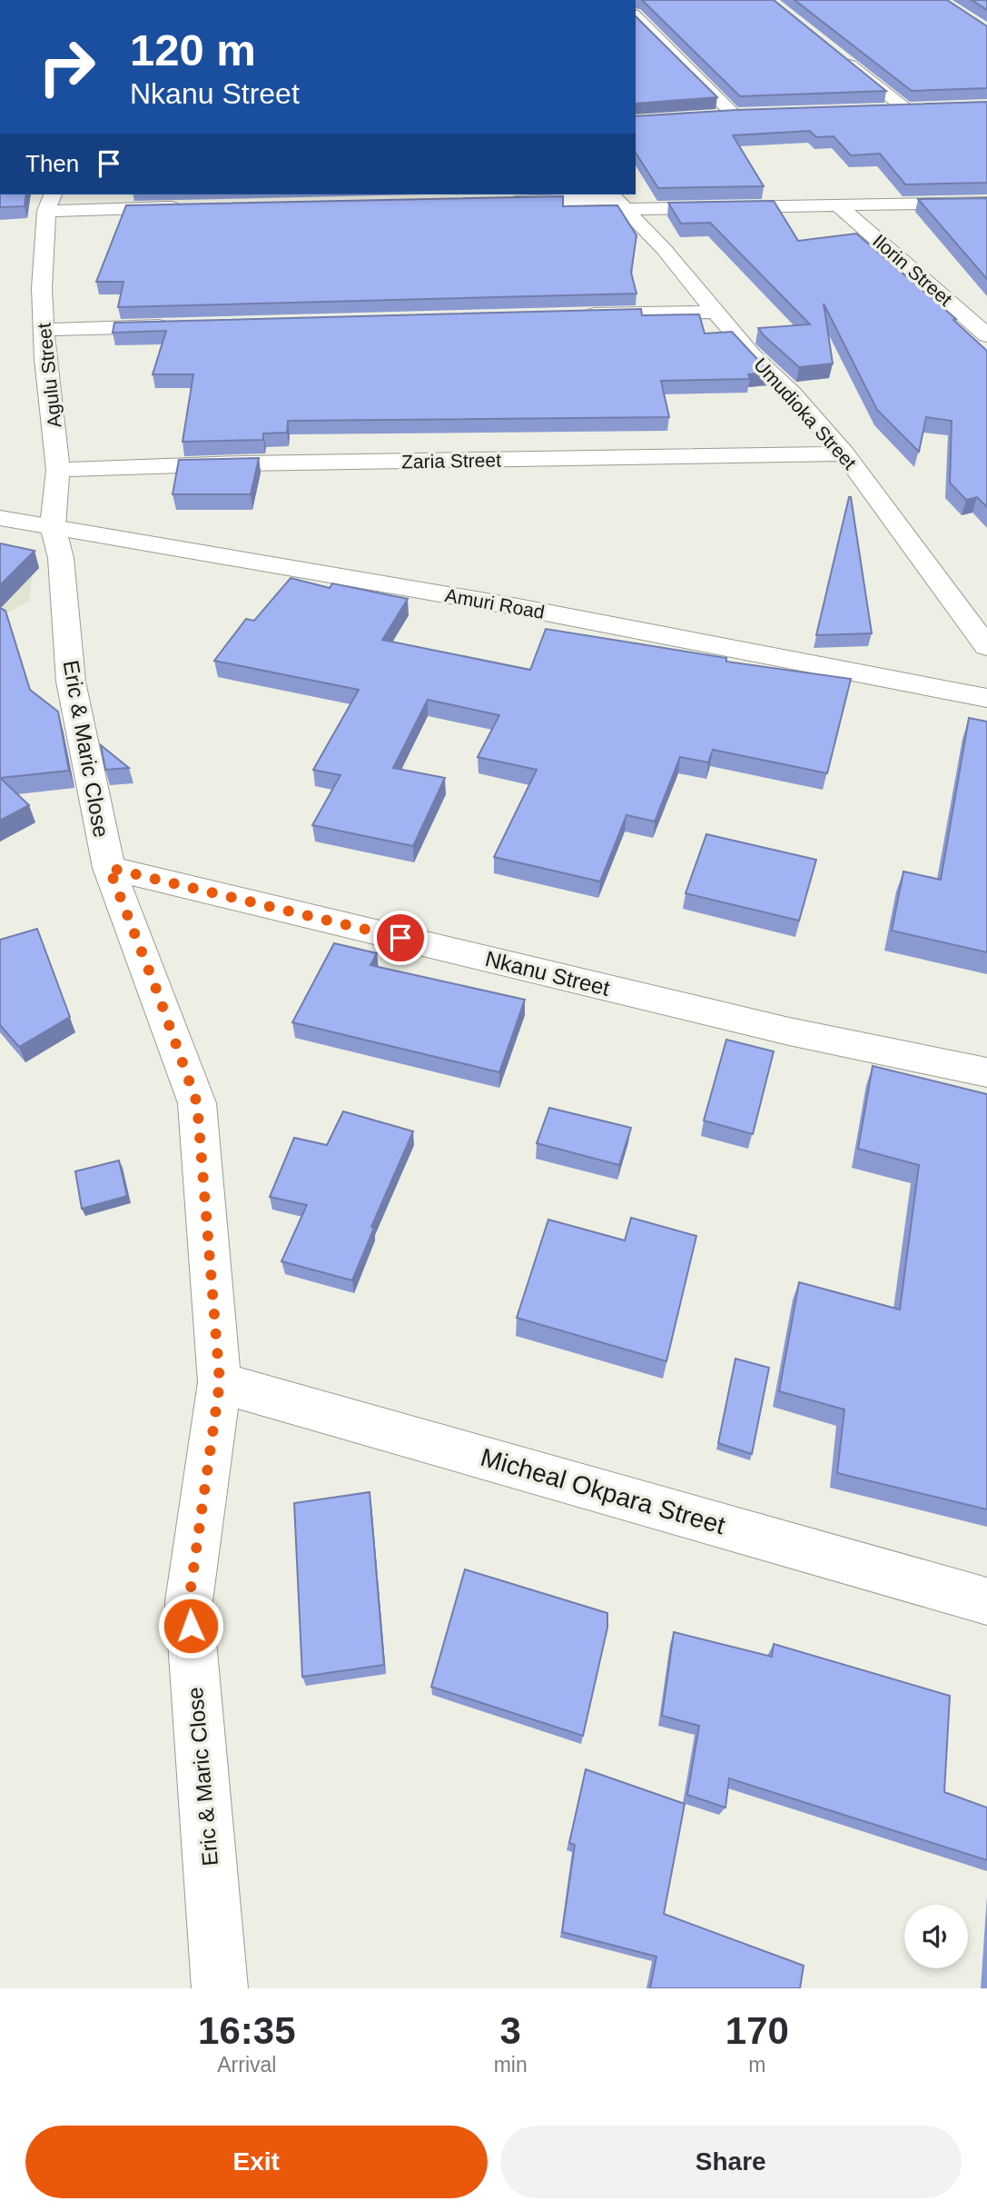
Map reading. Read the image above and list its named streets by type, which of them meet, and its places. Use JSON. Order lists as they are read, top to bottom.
{
  "streets": {
    "street": [
      "Ilorin Street",
      "Agulu Street",
      "Umudioka Street",
      "Zaria Street",
      "Amuri Road",
      "Eric & Maric Close",
      "Nkanu Street",
      "Micheal Okpara Street"
    ]
  },
  "crossings": [
    ["Agulu Street", "Zaria Street"],
    ["Agulu Street", "Amuri Road"],
    ["Agulu Street", "Eric & Maric Close"],
    ["Umudioka Street", "Zaria Street"],
    ["Amuri Road", "Eric & Maric Close"],
    ["Eric & Maric Close", "Nkanu Street"],
    ["Eric & Maric Close", "Micheal Okpara Street"]
  ],
  "page": {
    "turn": ["120 m", "Nkanu Street"],
    "then": "Then",
    "eta": [
      "16:35",
      "Arrival",
      "3",
      "min",
      "170",
      "m"
    ],
    "buttons": ["Exit", "Share"]
  }
}
